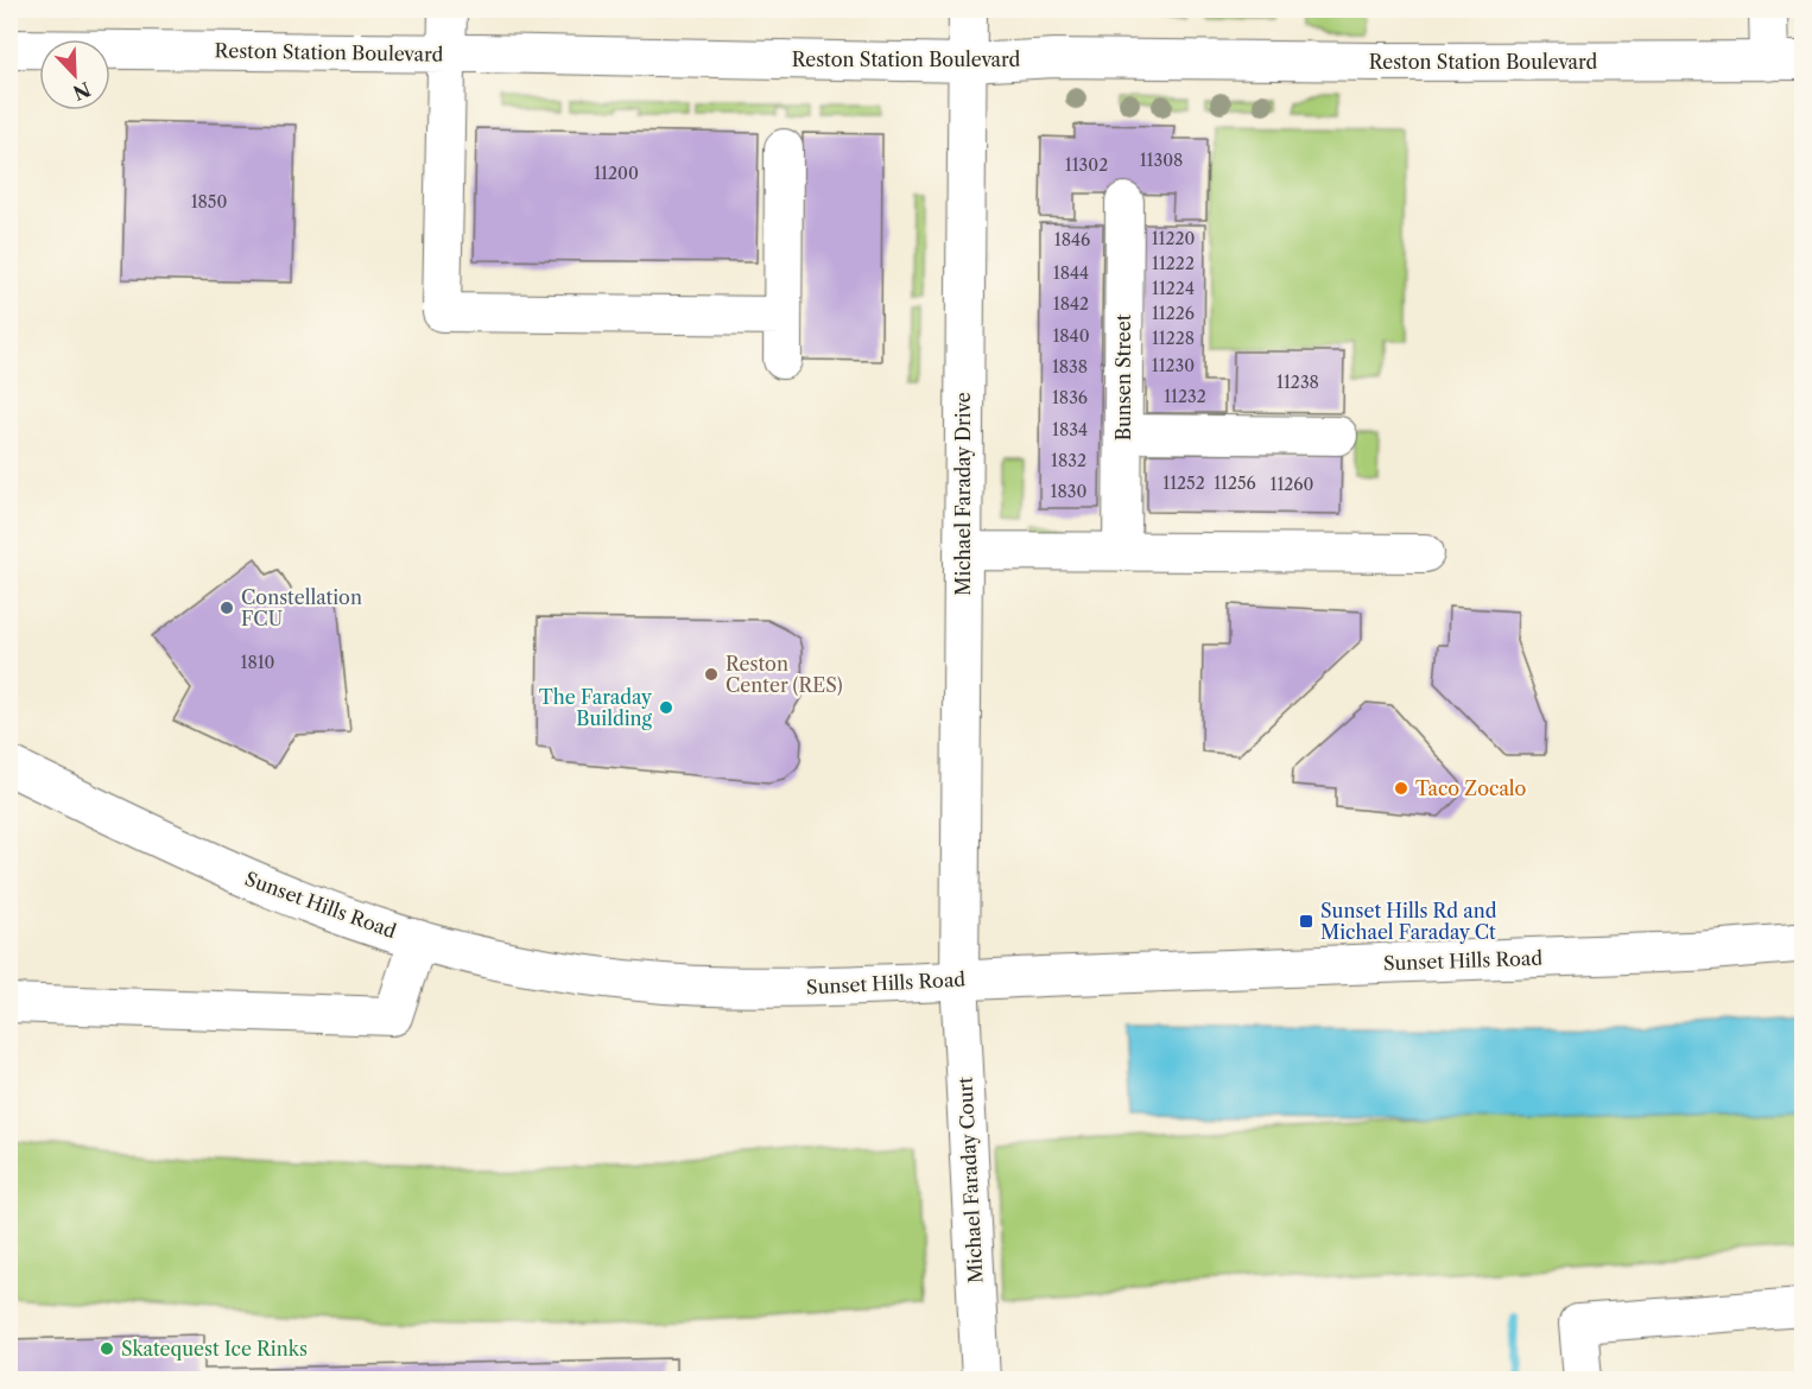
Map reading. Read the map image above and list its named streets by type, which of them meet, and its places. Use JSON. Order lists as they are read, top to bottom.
{
  "streets": {
    "main road": ["Sunset Hills Road"],
    "street": [
      "Reston Station Boulevard",
      "Bunsen Street",
      "Michael Faraday Drive",
      "Michael Faraday Court"
    ]
  },
  "crossings": [
    ["Reston Station Boulevard", "Michael Faraday Drive"],
    ["Michael Faraday Drive", "Sunset Hills Road"],
    ["Michael Faraday Drive", "Michael Faraday Court"],
    ["Sunset Hills Road", "Michael Faraday Court"]
  ],
  "places": {
    "other": [
      "Constellation FCU",
      "Reston Center (RES)",
      "The Faraday Building",
      "Taco Zocalo",
      "Skatequest Ice Rinks"
    ],
    "transit": ["Sunset Hills Rd and Michael Faraday Ct"]
  },
  "house_numbers": [
    "11308",
    "11302",
    "11200",
    "1850",
    "11220",
    "1846",
    "11222",
    "1844",
    "11224",
    "1842",
    "11226",
    "1840",
    "11228",
    "11230",
    "1838",
    "11238",
    "11232",
    "1836",
    "1834",
    "1832",
    "11252",
    "11256",
    "11260",
    "1830",
    "1810"
  ],
  "north": "bottom right"
}
